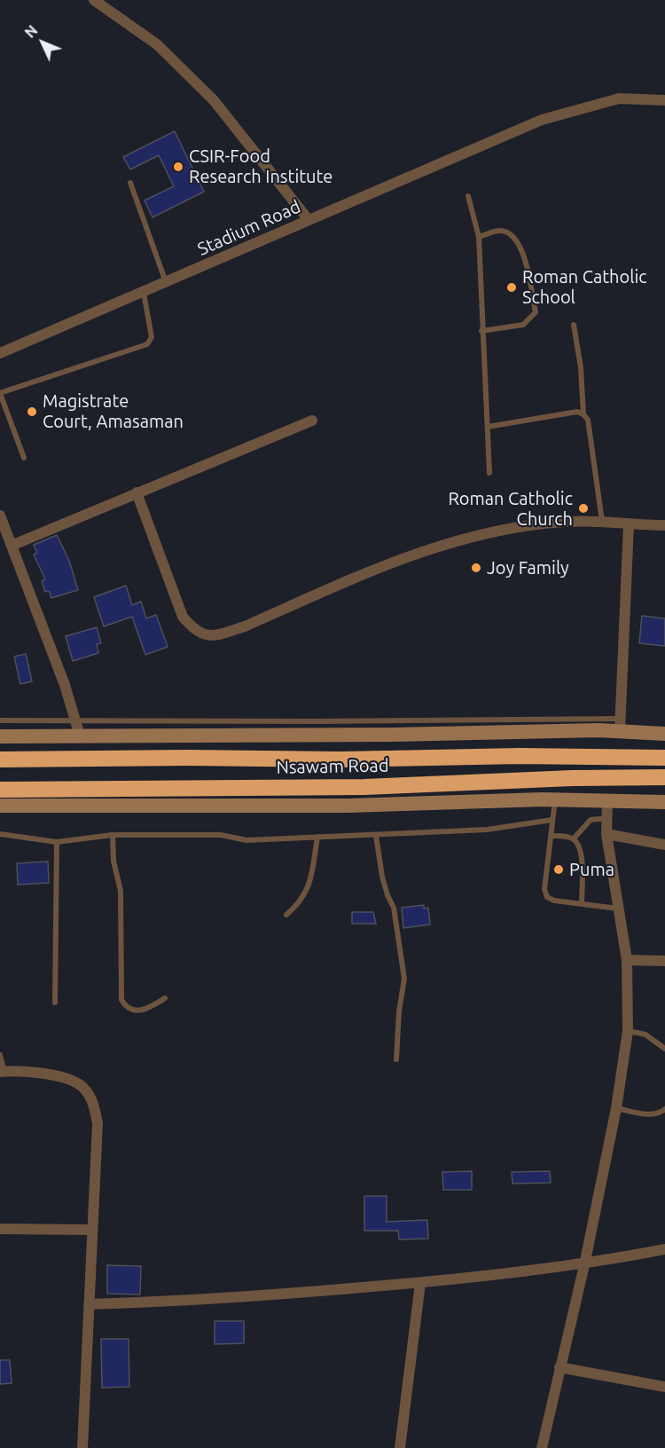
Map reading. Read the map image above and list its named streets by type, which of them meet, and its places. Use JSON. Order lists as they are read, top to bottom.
{
  "streets": {
    "highway": ["Nsawam Road"],
    "street": ["Stadium Road"]
  },
  "places": [
    "CSIR-Food Research Institute",
    "Roman Catholic School",
    "Magistrate Court, Amasaman",
    "Roman Catholic Church",
    "Joy Family",
    "Puma"
  ],
  "north": "top left"
}
